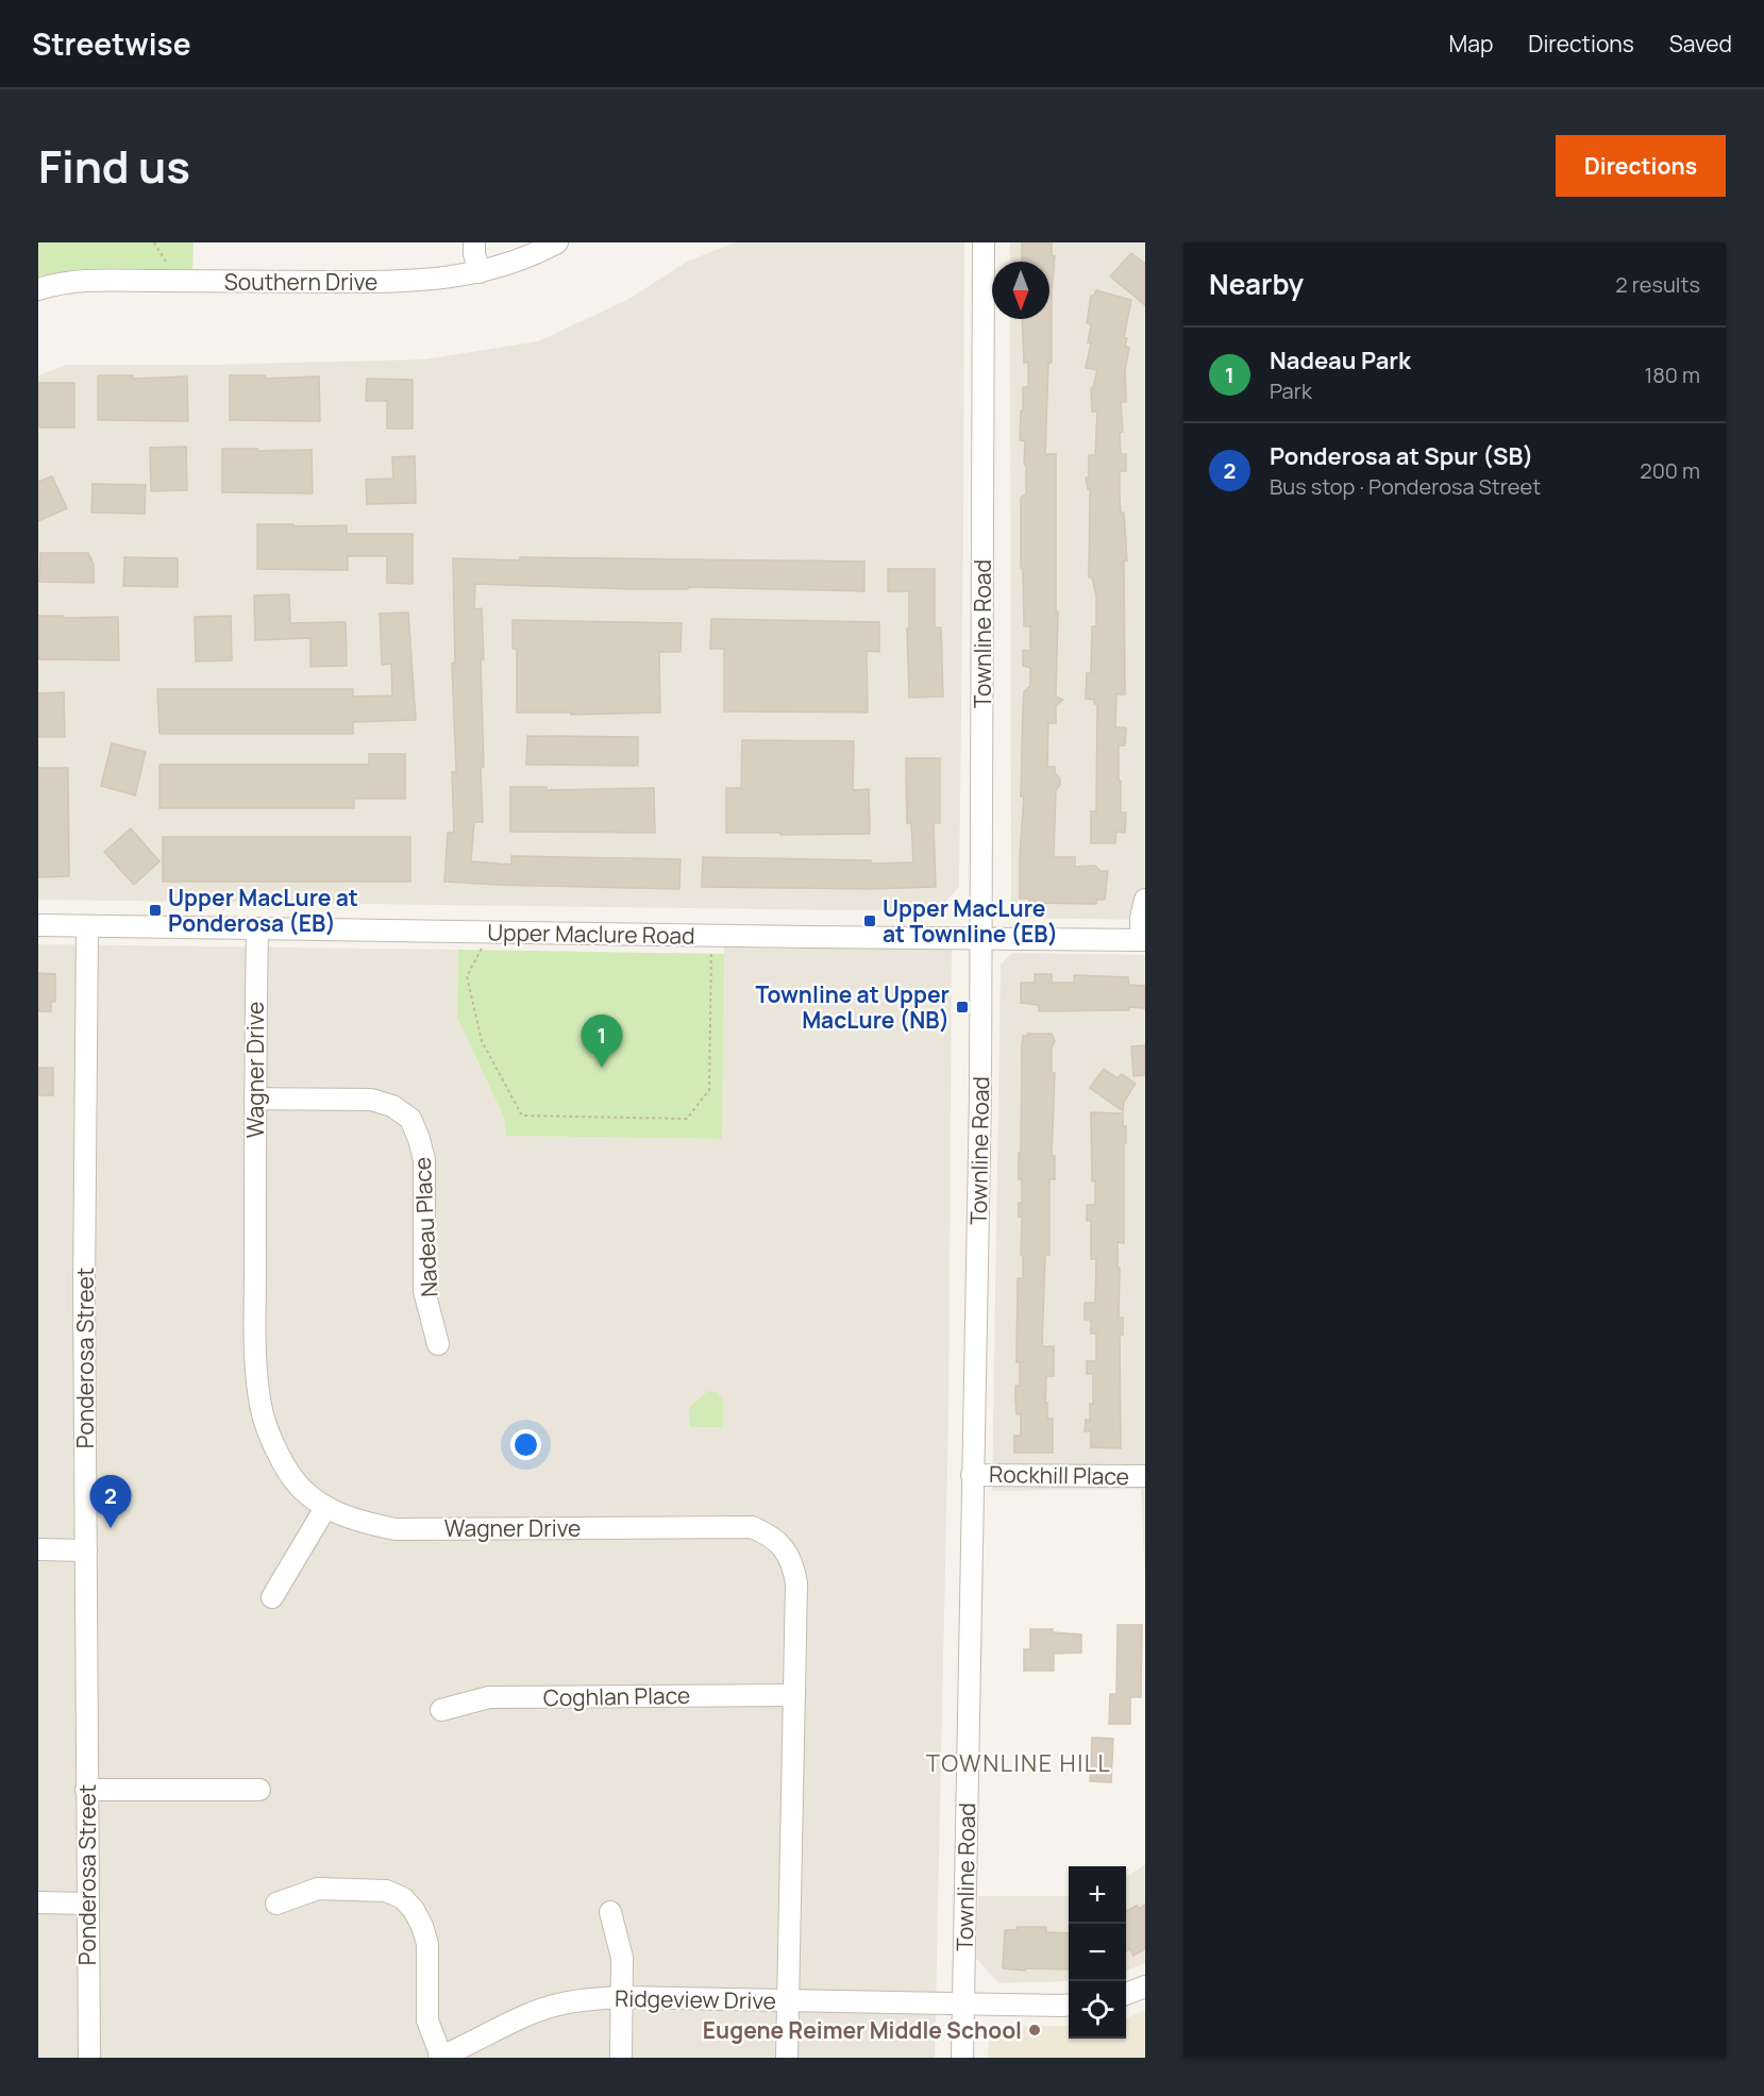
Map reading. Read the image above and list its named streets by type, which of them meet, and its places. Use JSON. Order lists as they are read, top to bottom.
{
  "streets": {
    "street": [
      "Southern Drive",
      "Townline Road",
      "Upper Maclure Road",
      "Wagner Drive",
      "Nadeau Place",
      "Ponderosa Street",
      "Rockhill Place",
      "Coghlan Place",
      "Ridgeview Drive"
    ]
  },
  "crossings": [
    ["Townline Road", "Upper Maclure Road"],
    ["Townline Road", "Rockhill Place"],
    ["Townline Road", "Ridgeview Drive"],
    ["Upper Maclure Road", "Wagner Drive"],
    ["Upper Maclure Road", "Ponderosa Street"],
    ["Wagner Drive", "Nadeau Place"],
    ["Wagner Drive", "Coghlan Place"],
    ["Wagner Drive", "Ridgeview Drive"]
  ],
  "districts": ["TOWNLINE HILL"],
  "places": {
    "transit": ["Upper MacLure at Ponderosa (EB)", "Upper MacLure at Townline (EB)", "Townline at Upper MacLure (NB)"],
    "other": ["Eugene Reimer Middle School"]
  },
  "north": "bottom",
  "page": {
    "header": "Streetwise",
    "nav": ["Map", "Directions", "Saved"],
    "title": "Find us",
    "buttons": "Directions",
    "heading": ["Nearby", "2 results"],
    "list": [
      {
        "mark": "1",
        "name": "Nadeau Park",
        "note": "Park",
        "value": "180 m"
      },
      {
        "mark": "2",
        "name": "Ponderosa at Spur (SB)",
        "note": "Bus stop · Ponderosa Street",
        "value": "200 m"
      }
    ],
    "pins": ["1", "2"],
    "map_buttons": ["+", "−"]
  }
}
